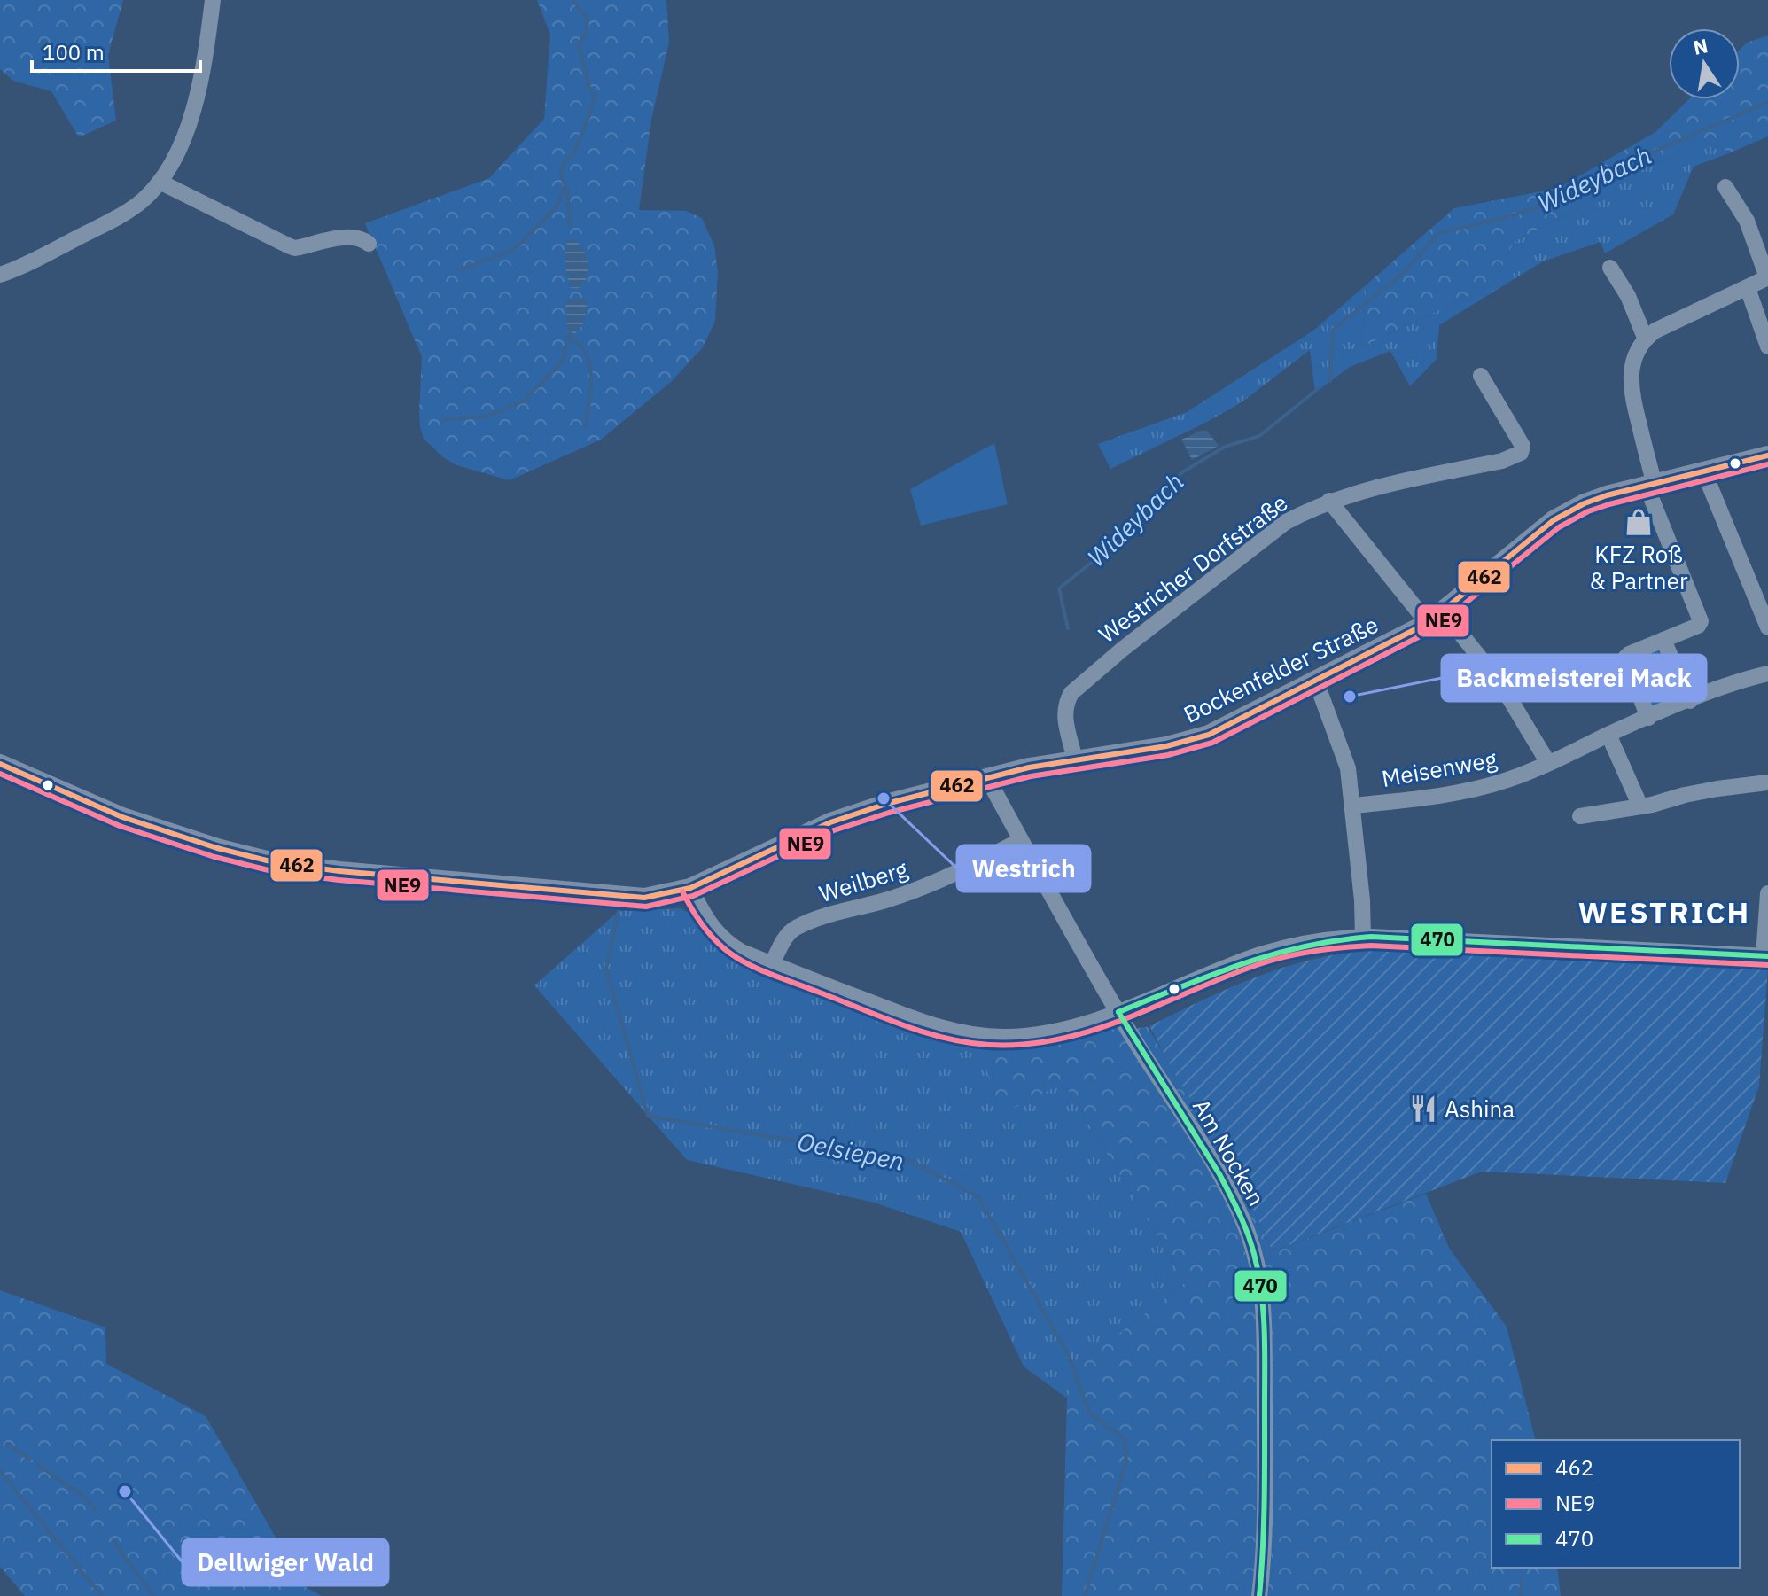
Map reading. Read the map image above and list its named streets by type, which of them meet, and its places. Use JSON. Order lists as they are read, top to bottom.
{
  "streets": {
    "main road": ["Bockenfelder Straße"],
    "street": [
      "Westricher Dorfstraße",
      "Meisenweg",
      "Weilberg",
      "Am Nocken"
    ]
  },
  "crossings": [
    ["Westricher Dorfstraße", "Bockenfelder Straße"],
    ["Bockenfelder Straße", "Am Nocken"],
    ["Weilberg", "Am Nocken"]
  ],
  "districts": ["WESTRICH"],
  "water": ["Wideybach", "Oelsiepen"],
  "places": {
    "shop": ["KFZ Roß & Partner"],
    "other": ["Backmeisterei Mack", "Westrich", "Dellwiger Wald"],
    "restaurant": ["Ashina"]
  },
  "lines": ["transit line 462", "transit line NE9", "transit line 470"],
  "legend": ["462", "NE9", "470"],
  "scale_bar": "100 m",
  "north": "top"
}
